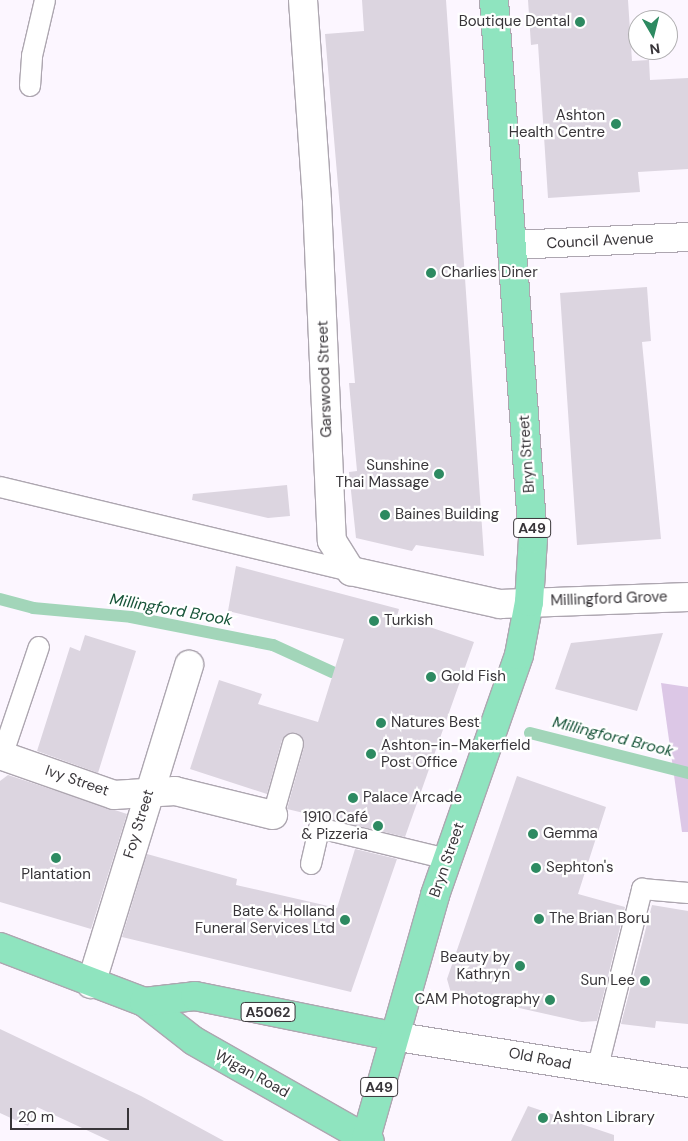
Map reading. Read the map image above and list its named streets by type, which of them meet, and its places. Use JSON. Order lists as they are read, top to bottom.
{
  "streets": {
    "main road": [
      "Bryn Street",
      "A49",
      "A5062",
      "Wigan Road"
    ],
    "street": [
      "Council Avenue",
      "Garswood Street",
      "Millingford Grove",
      "Ivy Street",
      "Foy Street",
      "Old Road"
    ]
  },
  "crossings": [
    ["Council Avenue", "Bryn Street"],
    ["Bryn Street", "Millingford Grove"],
    ["Bryn Street", "Old Road"],
    ["Bryn Street", "Wigan Road"],
    ["Ivy Street", "Foy Street"],
    ["Foy Street", "Wigan Road"],
    ["Old Road", "Wigan Road"]
  ],
  "water": ["Millingford Brook"],
  "places": [
    "Boutique Dental",
    "Ashton Health Centre",
    "Charlies Diner",
    "Sunshine Thai Massage",
    "Baines Building",
    "Turkish",
    "Gold Fish",
    "Natures Best",
    "Ashton-in-Makerfield Post Office",
    "Palace Arcade",
    "1910 Café & Pizzeria",
    "Gemma",
    "Plantation",
    "Sephton's",
    "The Brian Boru",
    "Bate & Holland Funeral Services Ltd",
    "Beauty by Kathryn",
    "Sun Lee",
    "CAM Photography",
    "Ashton Library"
  ],
  "scale_bar": "20 m",
  "north": "bottom"
}
